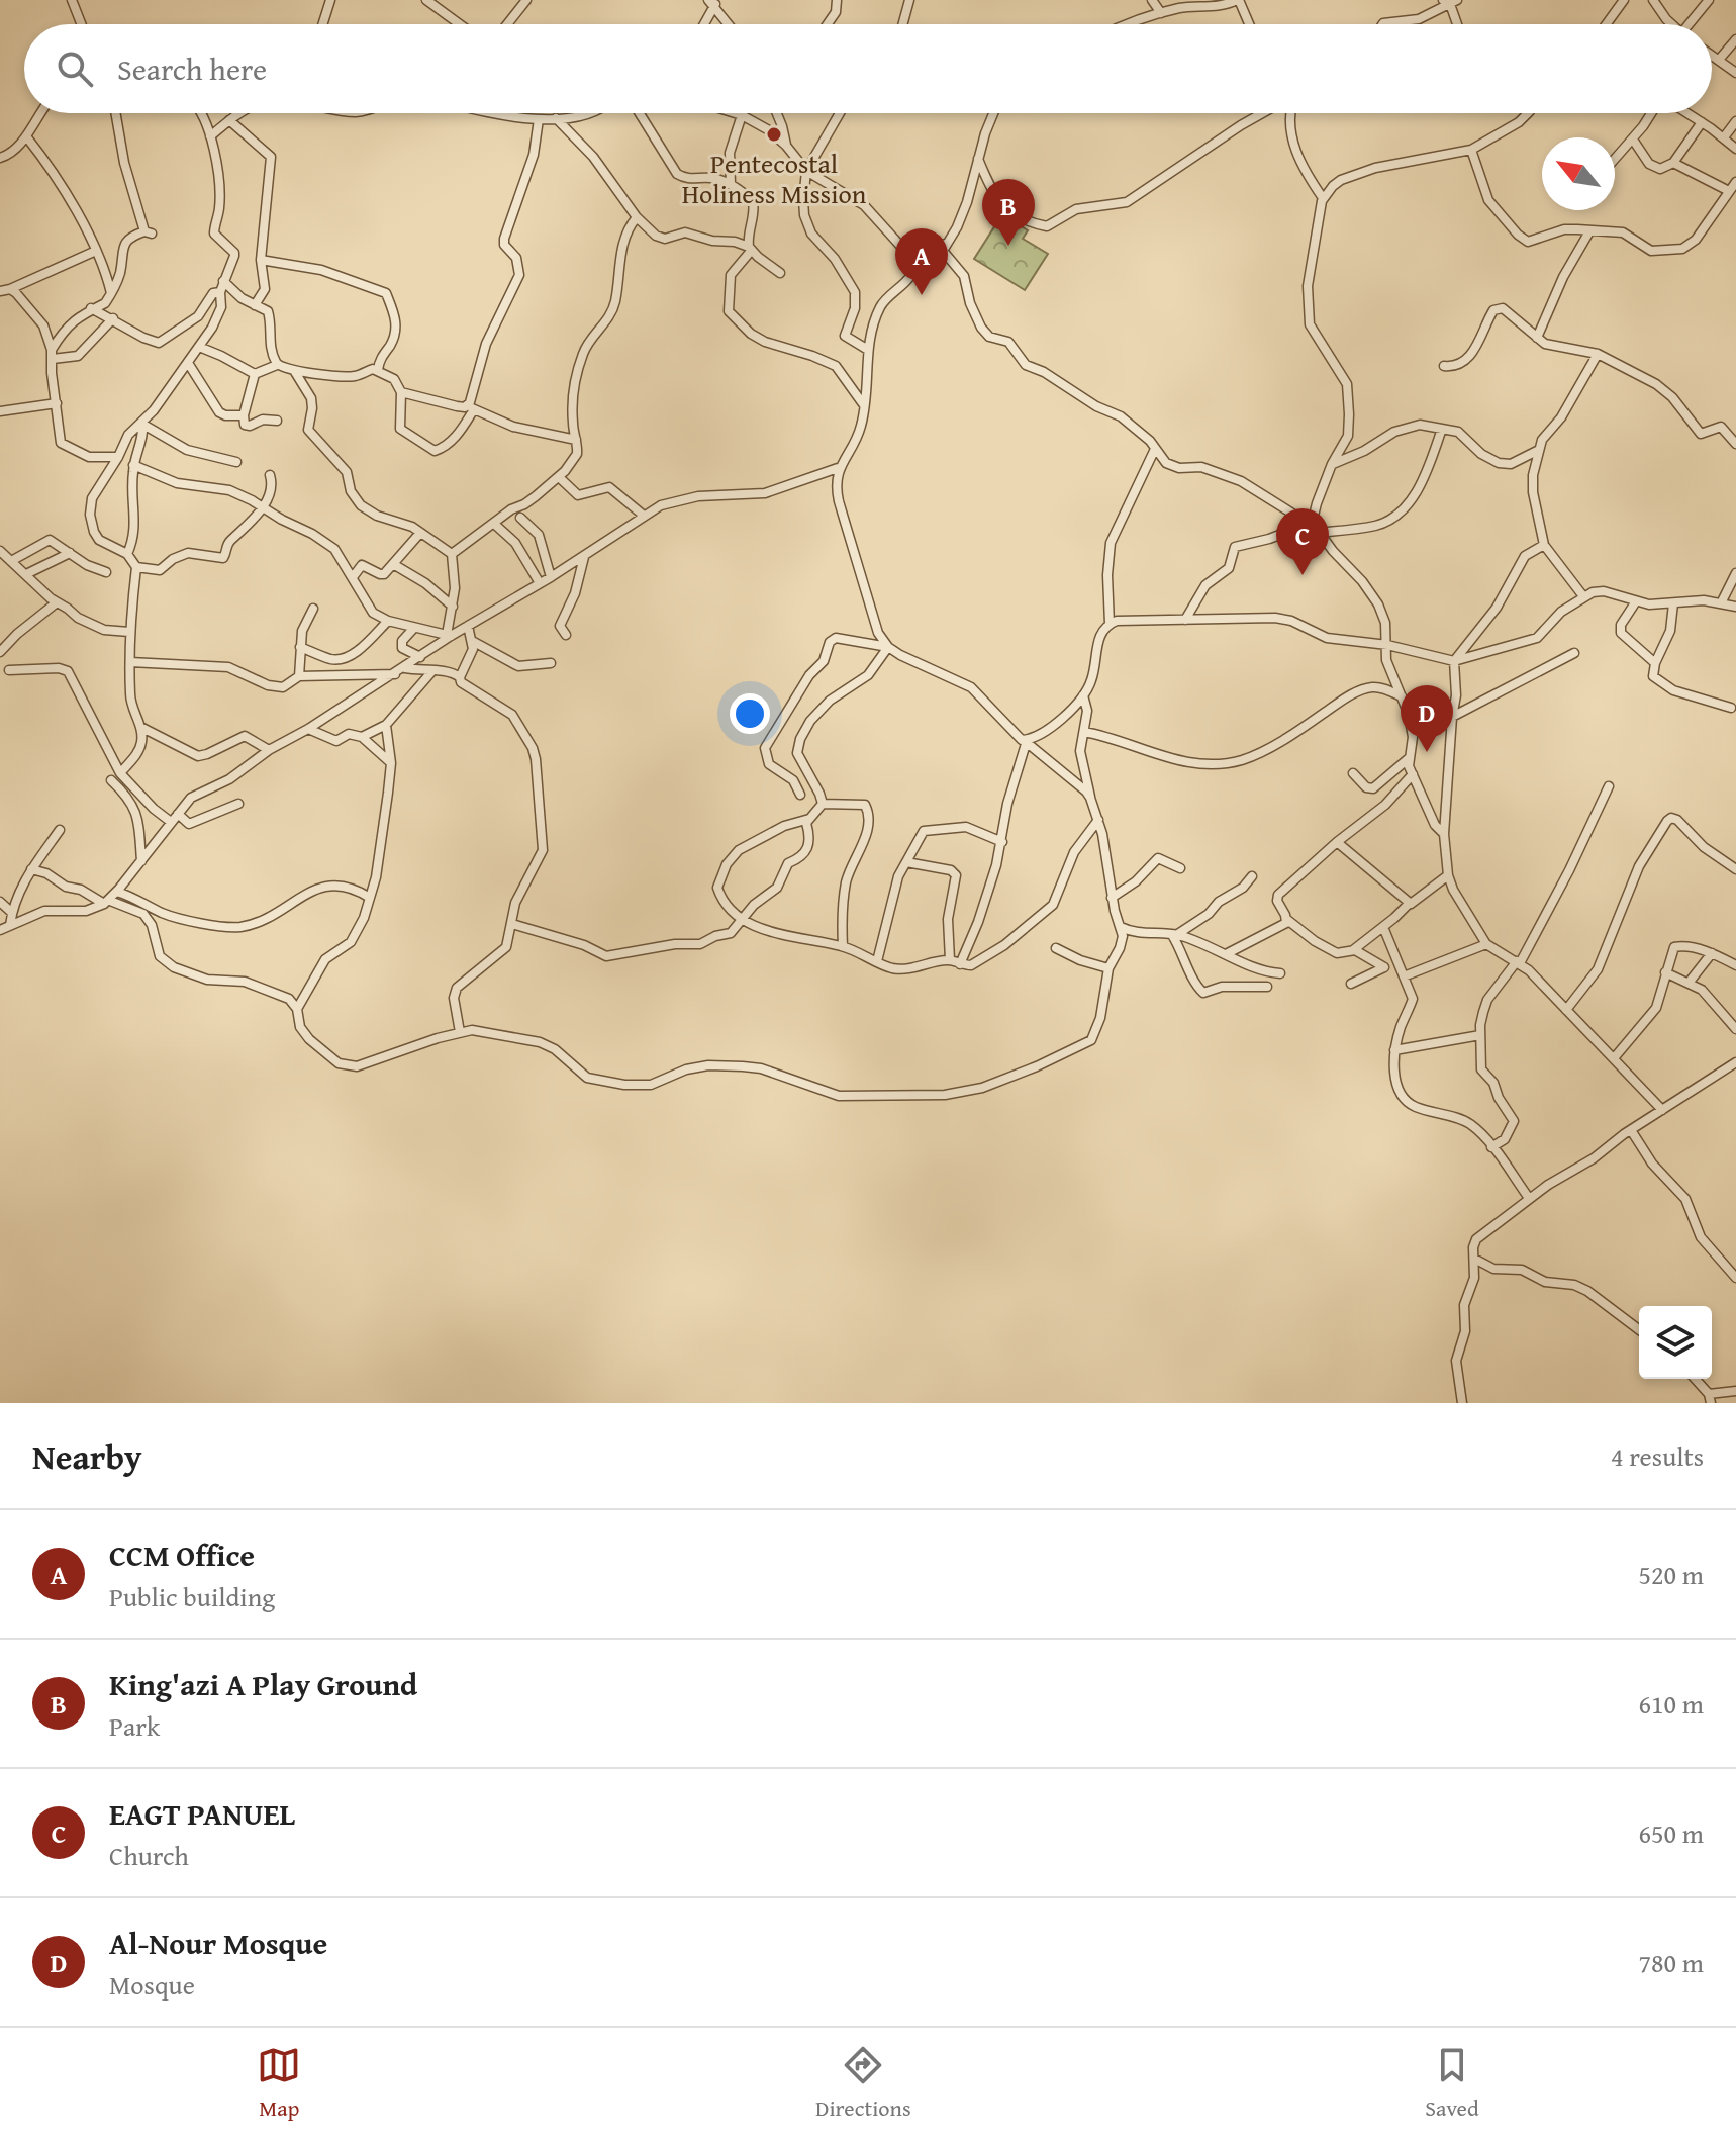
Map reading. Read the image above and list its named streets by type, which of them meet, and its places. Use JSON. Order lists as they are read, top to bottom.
{
  "places": ["Pentecostal Holiness Mission"],
  "north": "top left",
  "page": {
    "search": "Search here",
    "pins": [
      "B",
      "A",
      "C",
      "D"
    ],
    "heading": ["Nearby", "4 results"],
    "list": [
      {
        "mark": "A",
        "name": "CCM Office",
        "note": "Public building",
        "value": "520 m"
      },
      {
        "mark": "B",
        "name": "King'azi A Play Ground",
        "note": "Park",
        "value": "610 m"
      },
      {
        "mark": "C",
        "name": "EAGT PANUEL",
        "note": "Church",
        "value": "650 m"
      },
      {
        "mark": "D",
        "name": "Al-Nour Mosque",
        "note": "Mosque",
        "value": "780 m"
      }
    ],
    "nav": ["Map", "Directions", "Saved"]
  }
}
